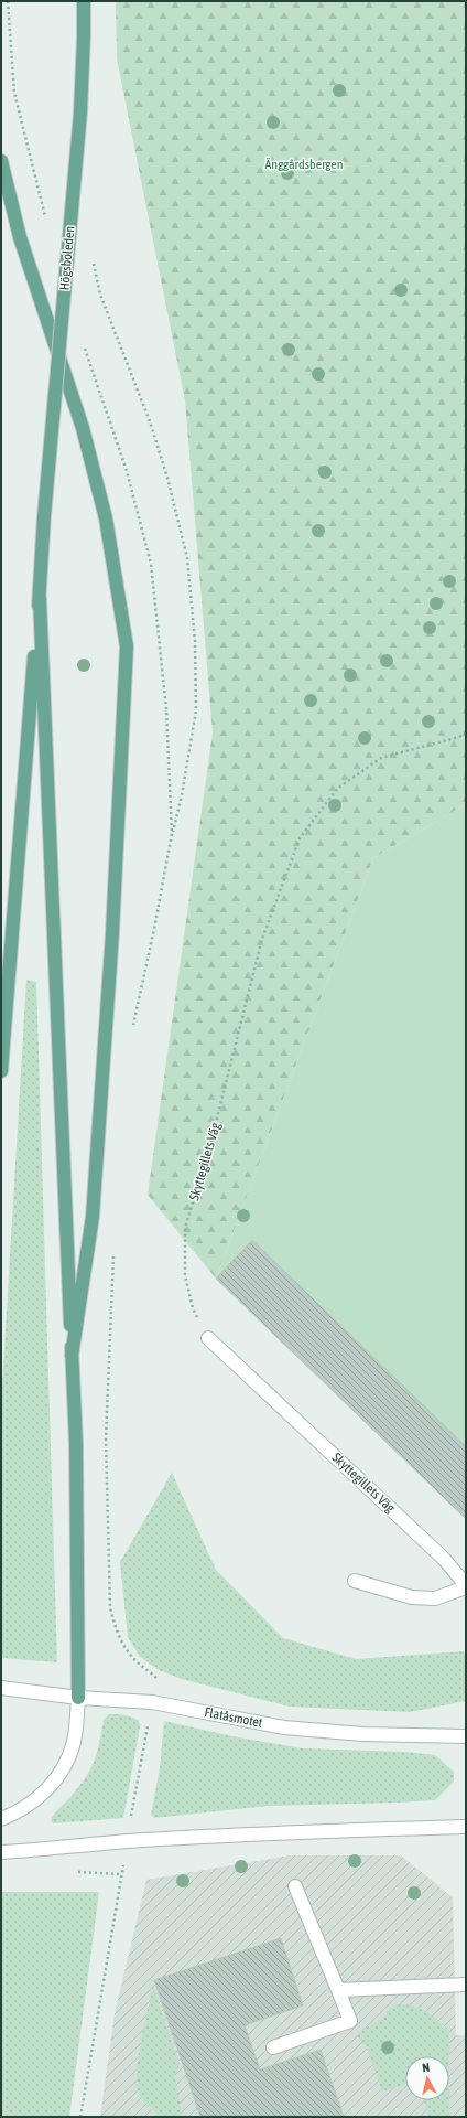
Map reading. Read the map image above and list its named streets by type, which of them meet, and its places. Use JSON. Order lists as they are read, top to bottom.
{
  "streets": {
    "main road": ["Högsboleden"],
    "street": ["Skyttegillets Väg", "Flatåsmotet"]
  },
  "parks": ["Änggårdsbergen"],
  "north": "top"
}
